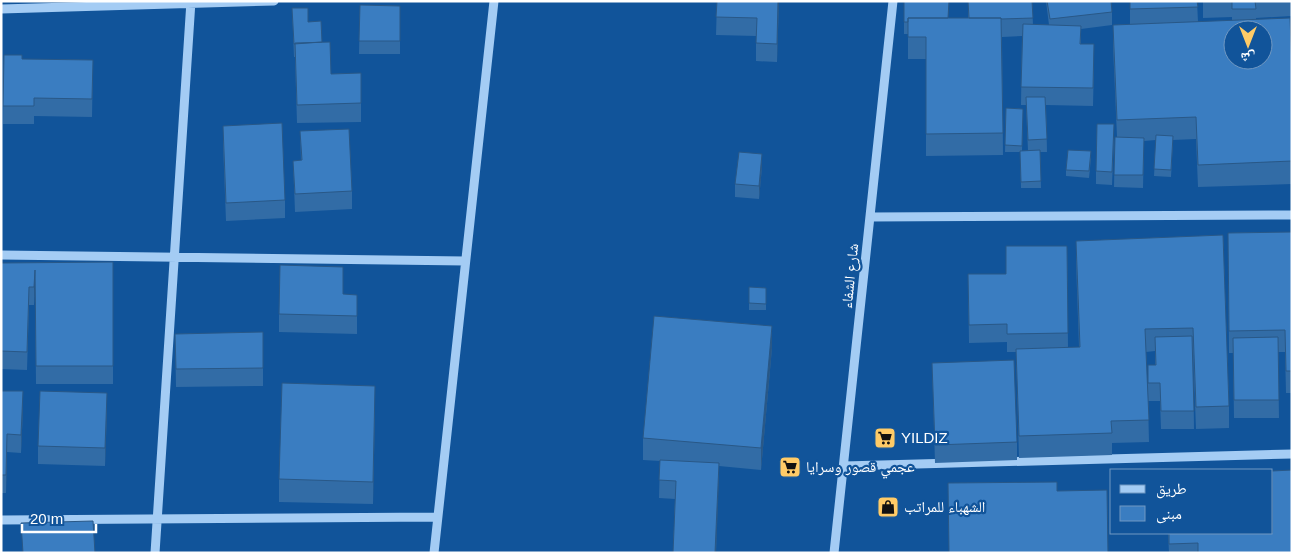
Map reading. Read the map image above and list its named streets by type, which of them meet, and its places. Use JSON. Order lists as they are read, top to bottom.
{
  "streets": {
    "street": ["شارع الشفاء"]
  },
  "places": {
    "supermarket": ["YILDIZ", "عجمي قصور وسرايا"],
    "shop": ["الشهباء للمراتب"]
  },
  "legend": ["طريق", "مبنى"],
  "scale_bar": "20 m",
  "north": "bottom"
}
